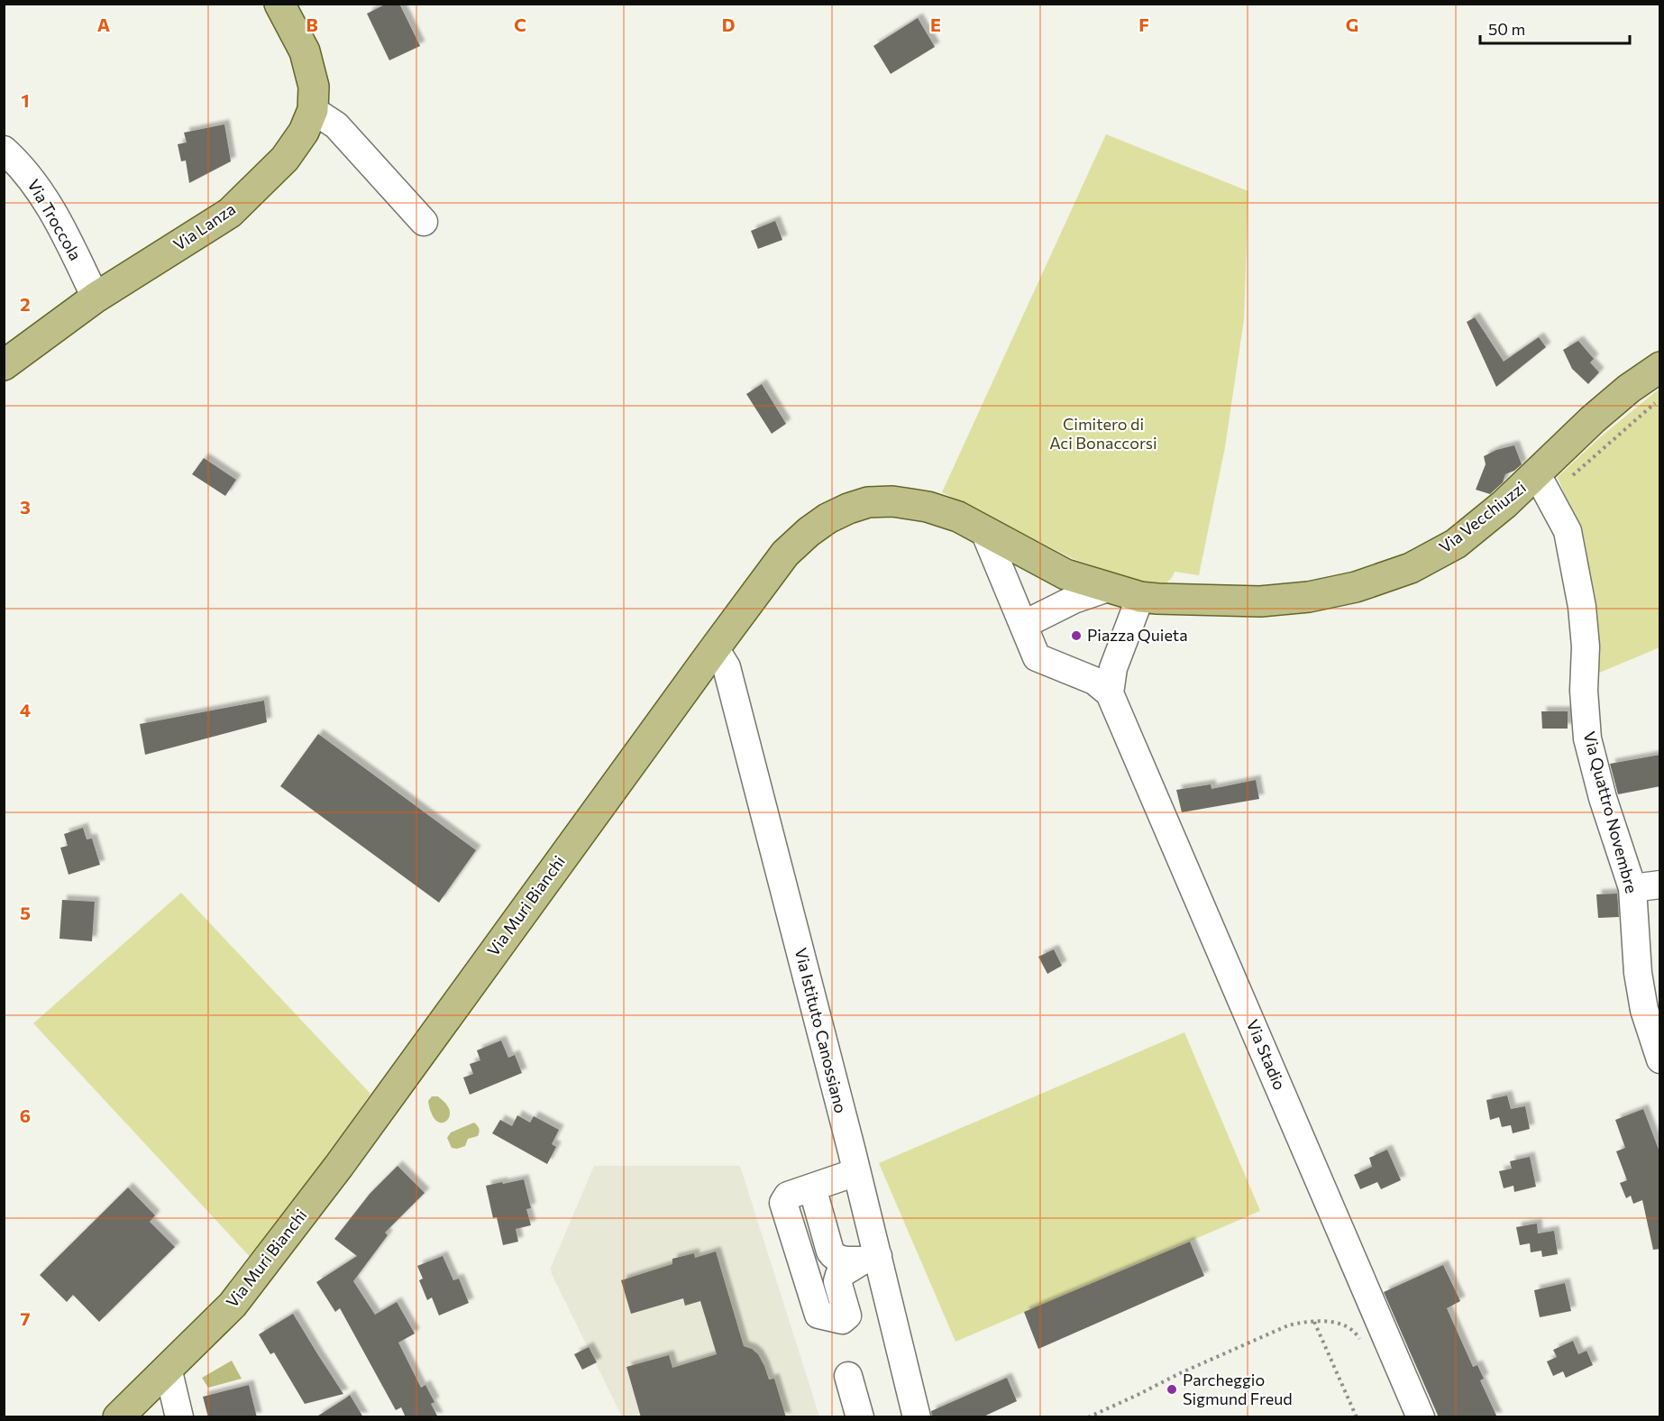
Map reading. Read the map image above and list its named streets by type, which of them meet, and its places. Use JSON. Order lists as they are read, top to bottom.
{
  "streets": {
    "main road": ["Via Lanza", "Via Vecchiuzzi", "Via Muri Bianchi"],
    "street": [
      "Via Troccola",
      "Via Quattro Novembre",
      "Via Istituto Canossiano",
      "Via Stadio"
    ]
  },
  "crossings": [
    ["Via Troccola", "Via Lanza"],
    ["Via Vecchiuzzi", "Via Quattro Novembre"],
    ["Via Vecchiuzzi", "Via Muri Bianchi"],
    ["Via Muri Bianchi", "Via Istituto Canossiano"]
  ],
  "parks": ["Cimitero di Aci Bonaccorsi"],
  "places": ["Piazza Quieta", "Parcheggio Sigmund Freud"],
  "scale_bar": "50 m",
  "grid": {
    "columns": [
      "A",
      "B",
      "C",
      "D",
      "E",
      "F",
      "G"
    ],
    "rows": [
      "1",
      "2",
      "3",
      "4",
      "5",
      "6",
      "7"
    ]
  }
}
